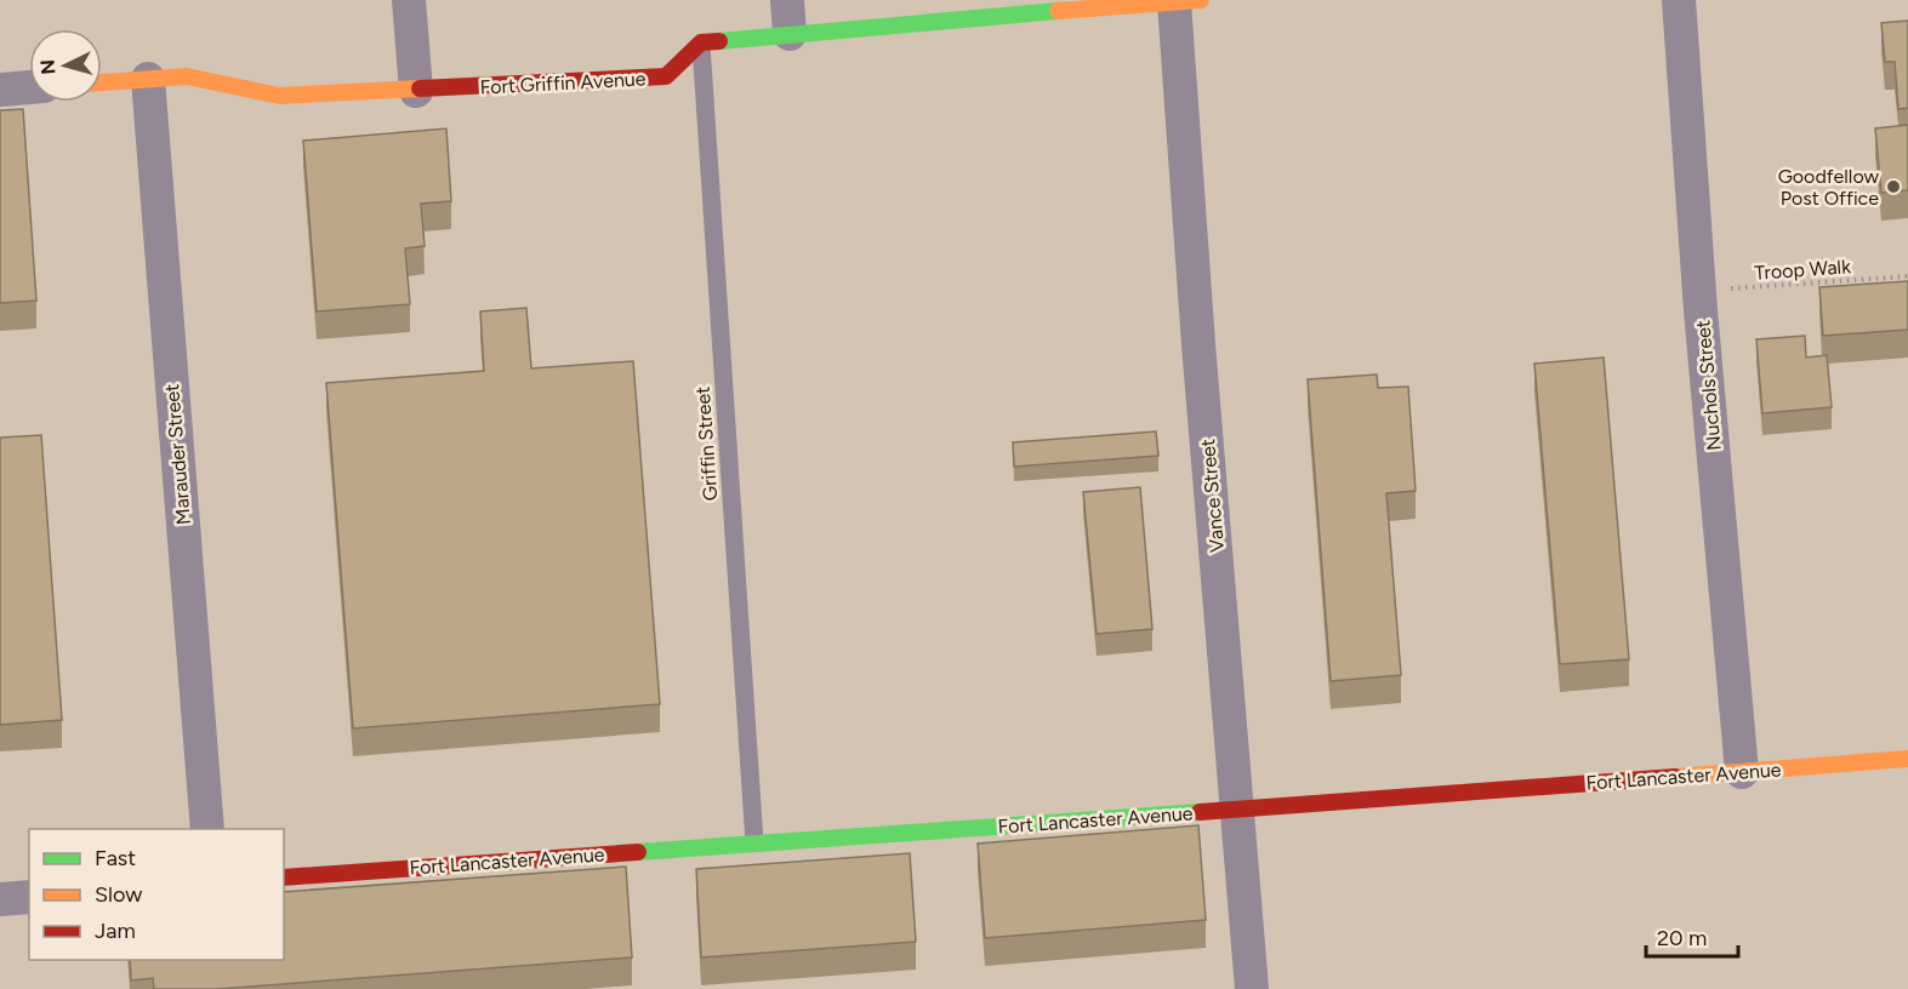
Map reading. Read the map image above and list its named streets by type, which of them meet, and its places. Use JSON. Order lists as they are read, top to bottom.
{
  "streets": {
    "street": [
      "Fort Griffin Avenue",
      "Nuchols Street",
      "Marauder Street",
      "Vance Street",
      "Fort Lancaster Avenue"
    ],
    "lane": ["Griffin Street"],
    "path": ["Troop Walk"]
  },
  "crossings": [
    ["Fort Griffin Avenue", "Griffin Street"],
    ["Fort Griffin Avenue", "Marauder Street"],
    ["Troop Walk", "Nuchols Street"],
    ["Nuchols Street", "Fort Lancaster Avenue"],
    ["Griffin Street", "Fort Lancaster Avenue"],
    ["Vance Street", "Fort Lancaster Avenue"]
  ],
  "places": ["Goodfellow Post Office"],
  "legend": ["Fast", "Slow", "Jam"],
  "scale_bar": "20 m",
  "north": "left"
}
